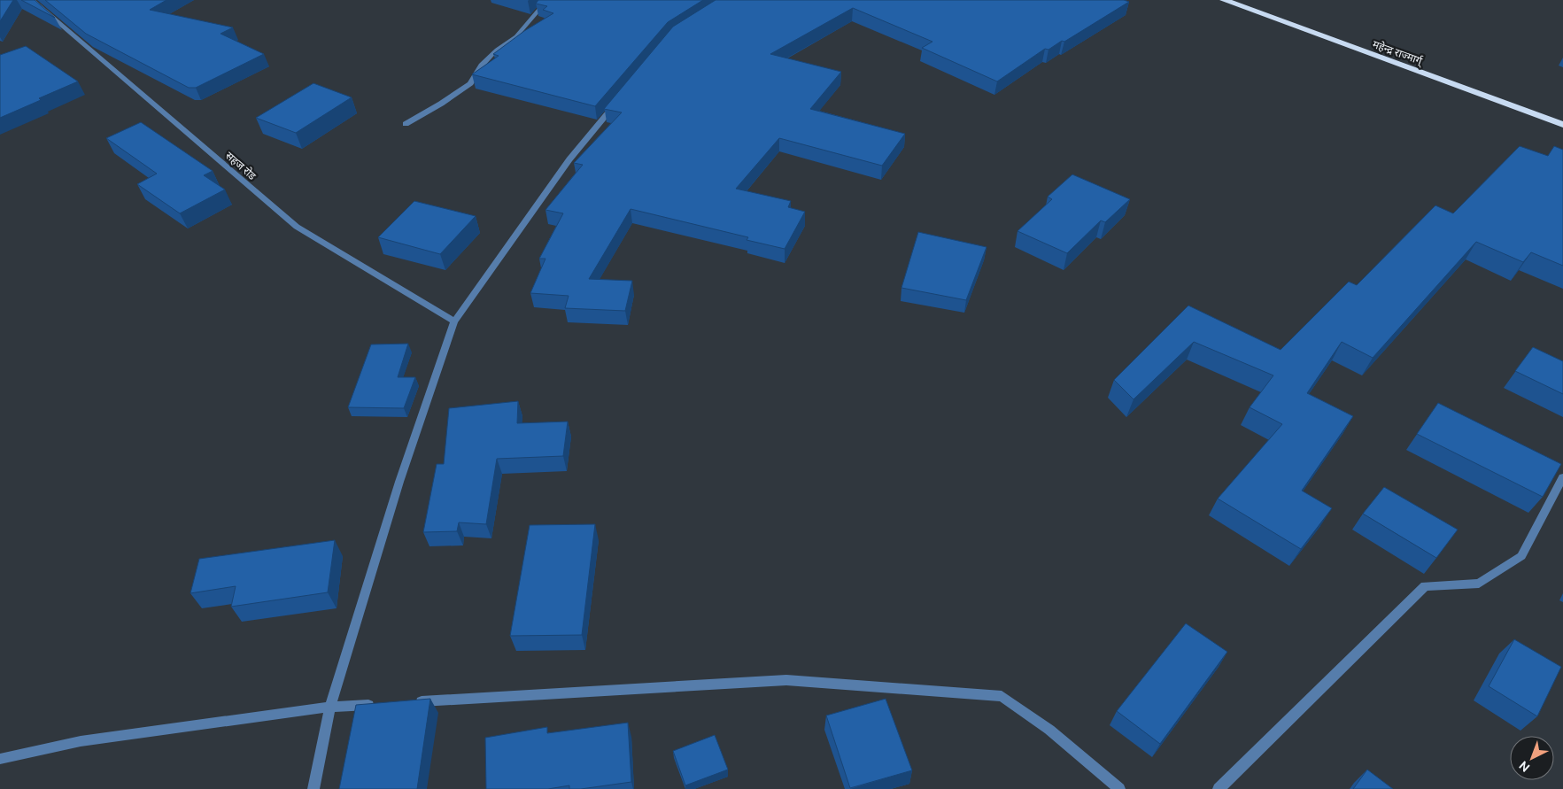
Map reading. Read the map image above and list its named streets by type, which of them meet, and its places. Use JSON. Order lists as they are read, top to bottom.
{
  "streets": {
    "highway": ["महेन्द्र राज्मार्ग्"],
    "street": ["सहज रोड"]
  },
  "north": "bottom left"
}
